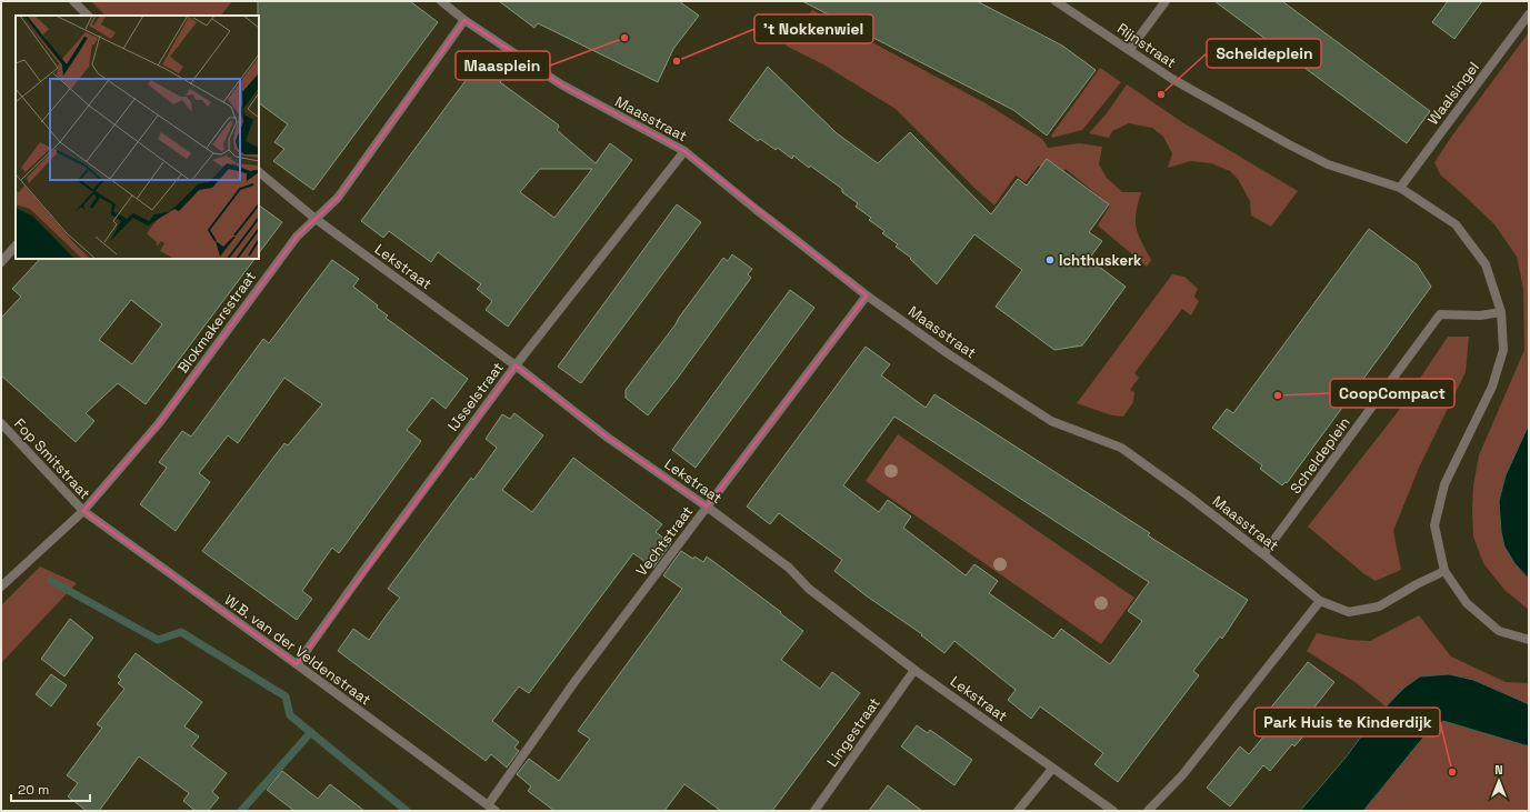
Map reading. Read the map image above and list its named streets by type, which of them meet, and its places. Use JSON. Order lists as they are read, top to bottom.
{
  "streets": {
    "street": [
      "Rijnstraat",
      "Waalsingel",
      "Maasstraat",
      "Lekstraat",
      "Blokmakersstraat",
      "IJsselstraat",
      "Scheldeplein",
      "Fop Smitstraat",
      "Vechtstraat",
      "W.B. van der Veldenstraat",
      "Lingestraat"
    ]
  },
  "crossings": [
    ["Rijnstraat", "Waalsingel"],
    ["Maasstraat", "Blokmakersstraat"],
    ["Maasstraat", "IJsselstraat"],
    ["Maasstraat", "Scheldeplein"],
    ["Maasstraat", "Vechtstraat"],
    ["Lekstraat", "Blokmakersstraat"],
    ["Lekstraat", "IJsselstraat"],
    ["Lekstraat", "Vechtstraat"],
    ["Lekstraat", "Lingestraat"],
    ["Blokmakersstraat", "Fop Smitstraat"],
    ["Blokmakersstraat", "W.B. van der Veldenstraat"],
    ["IJsselstraat", "W.B. van der Veldenstraat"],
    ["Fop Smitstraat", "W.B. van der Veldenstraat"],
    ["Vechtstraat", "W.B. van der Veldenstraat"]
  ],
  "places": [
    "Maasplein",
    "'t Nokkenwiel",
    "Scheldeplein",
    "Ichthuskerk",
    "CoopCompact",
    "Park Huis te Kinderdijk"
  ],
  "scale_bar": "20 m",
  "north": "top"
}
